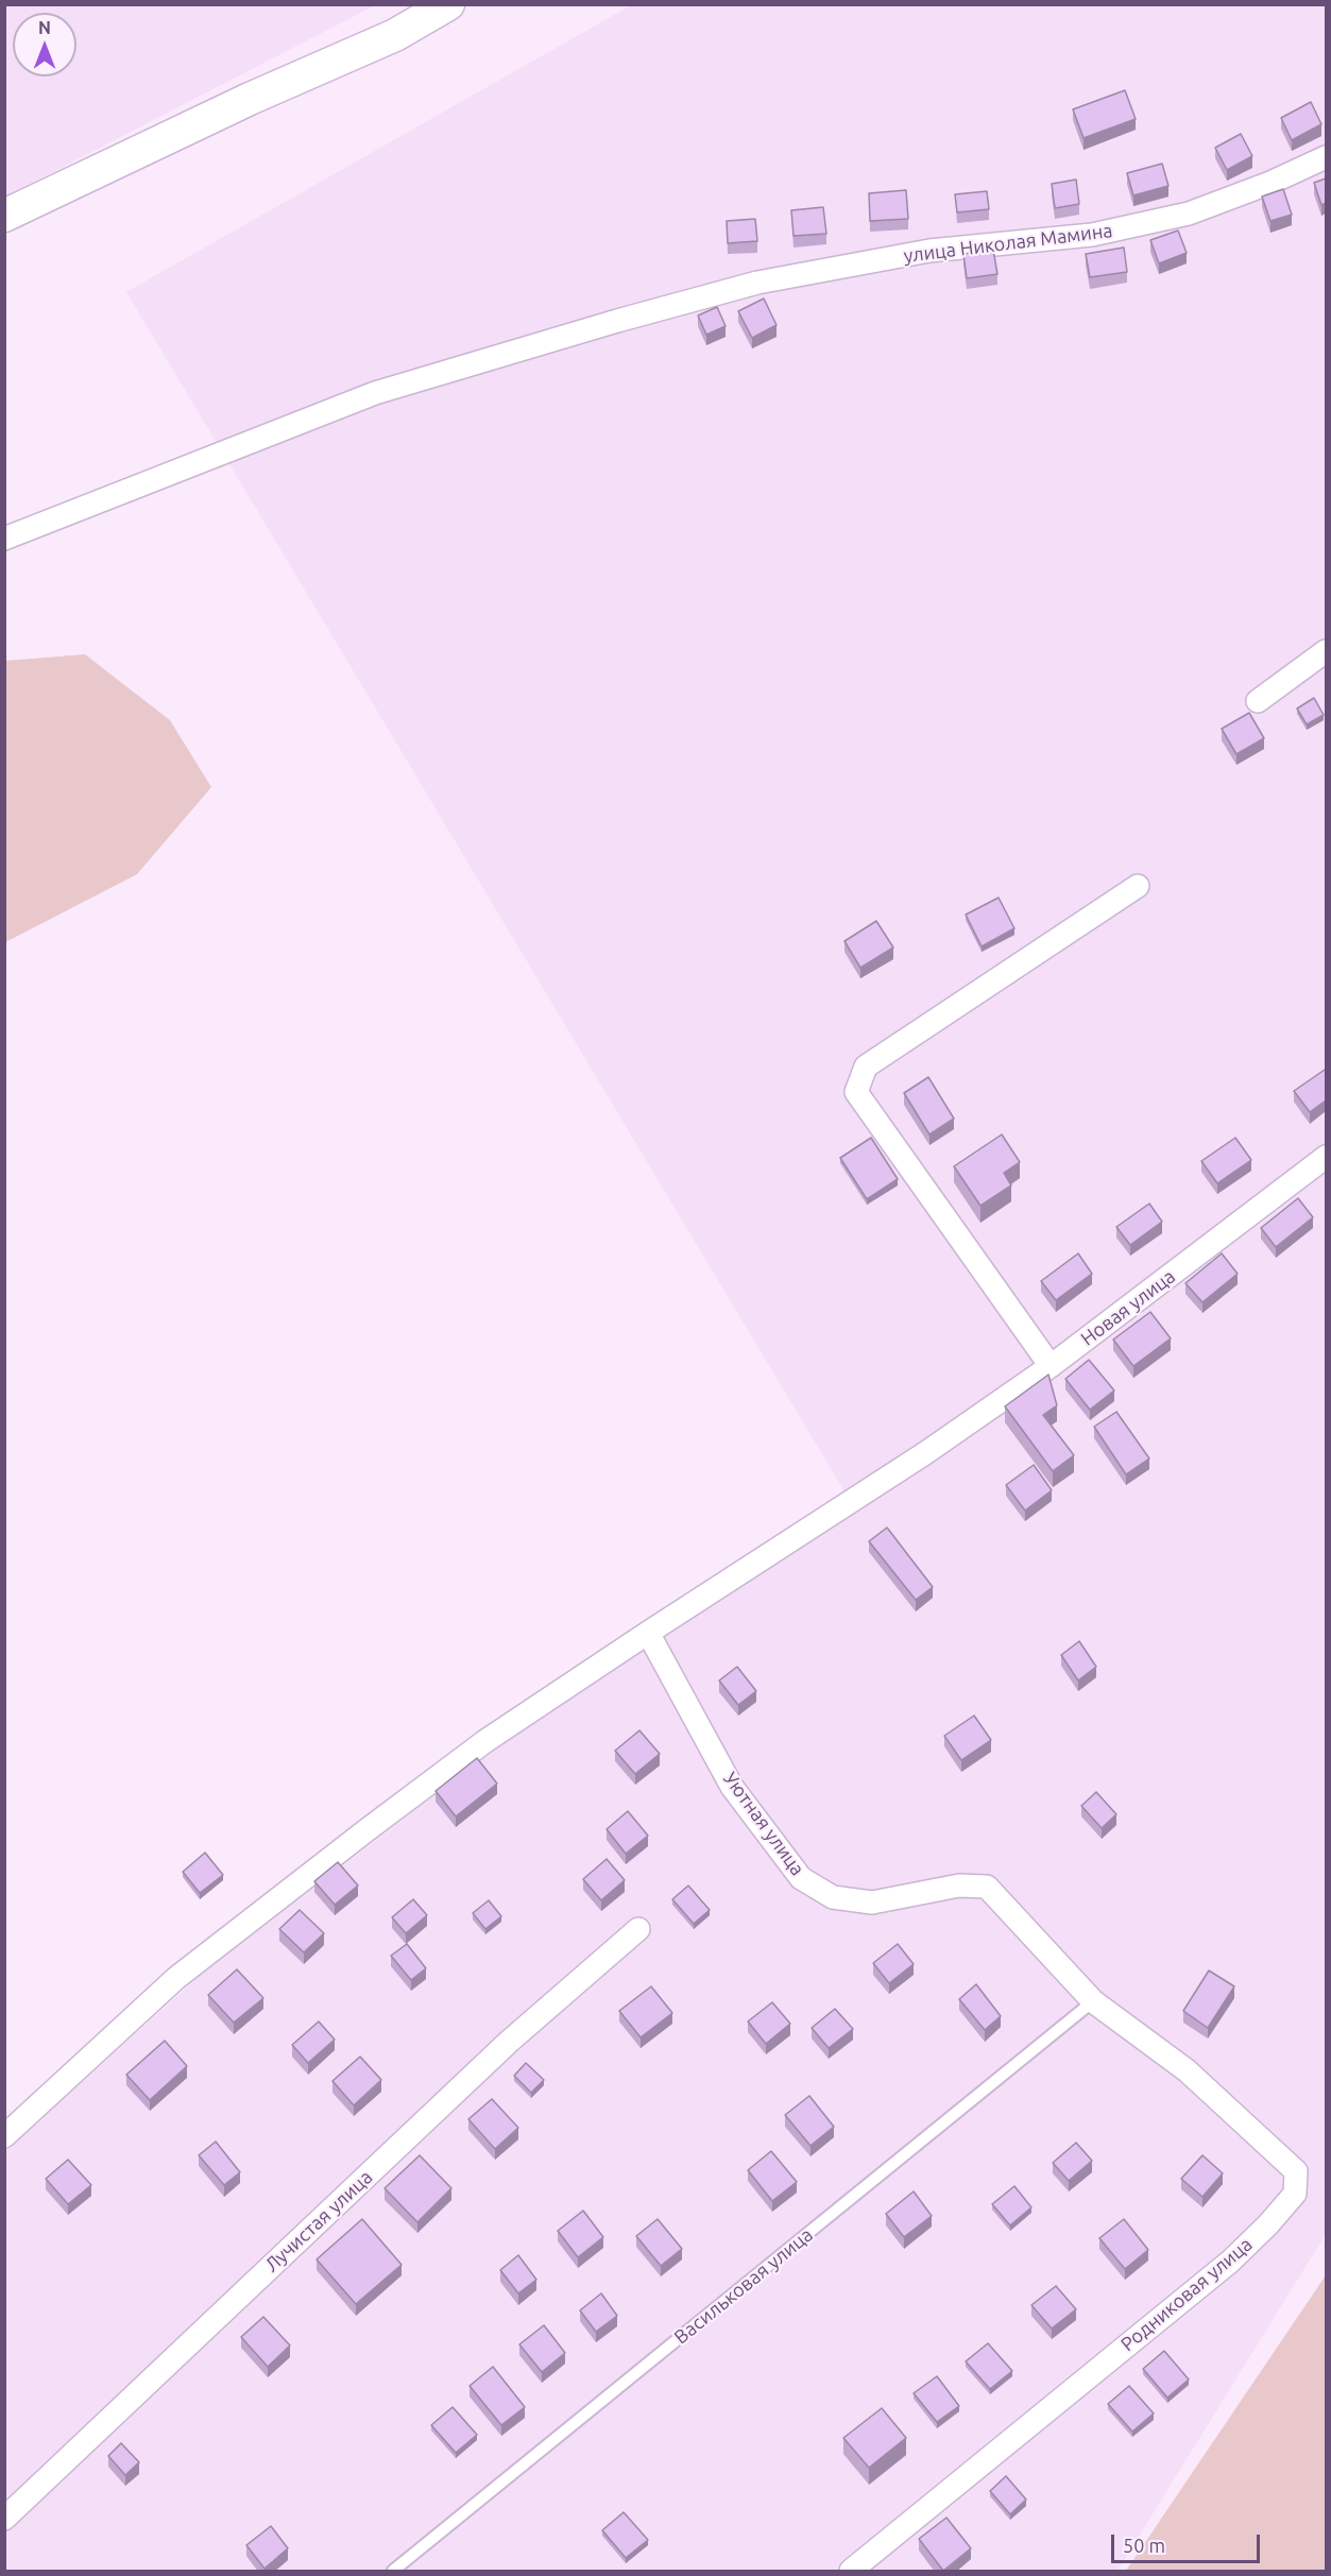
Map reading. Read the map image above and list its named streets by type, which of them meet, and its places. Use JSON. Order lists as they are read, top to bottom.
{
  "streets": {
    "street": [
      "улица Николая Мамина",
      "Новая улица",
      "Уютная улица",
      "Лучистая улица",
      "Родниковая улица"
    ],
    "lane": ["Васильковая улица"]
  },
  "crossings": [
    ["Новая улица", "Уютная улица"],
    ["Уютная улица", "Васильковая улица"],
    ["Уютная улица", "Родниковая улица"],
    ["Васильковая улица", "Родниковая улица"]
  ],
  "scale_bar": "50 m",
  "north": "top"
}
